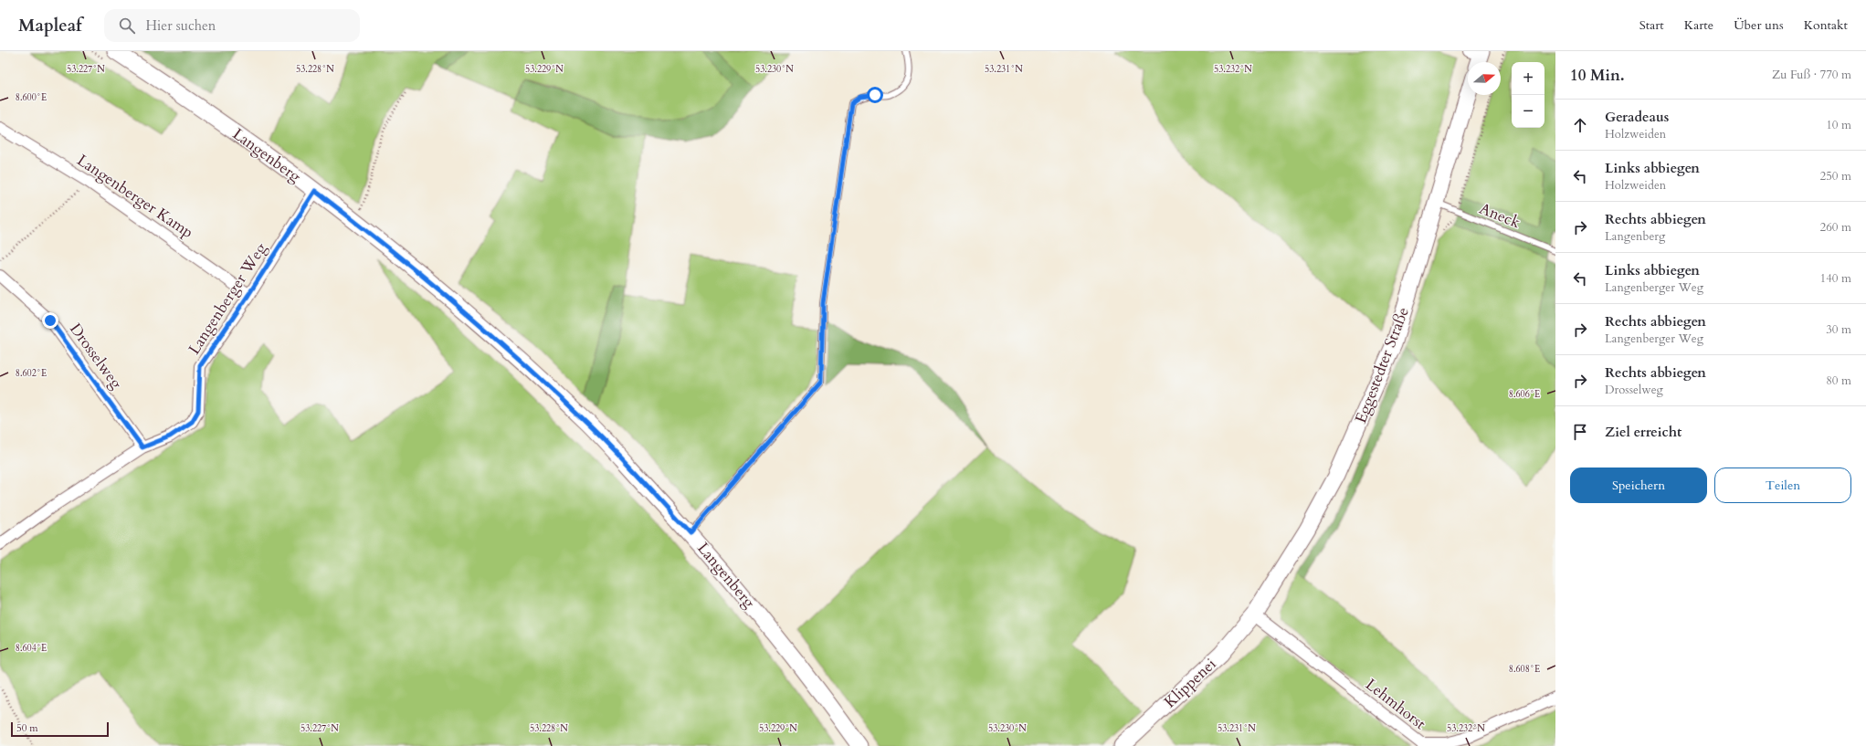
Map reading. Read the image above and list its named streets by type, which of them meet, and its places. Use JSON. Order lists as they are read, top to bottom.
{
  "streets": {
    "main road": ["Langenberg", "Eggestedter Straße", "Klippenei"],
    "street": [
      "Langenberger Kamp",
      "Langenberger Weg",
      "Drosselweg",
      "Lehmhorst"
    ],
    "lane": ["Aneck"]
  },
  "crossings": [
    ["Langenberg", "Langenberger Weg"],
    ["Langenberger Kamp", "Langenberger Weg"],
    ["Aneck", "Eggestedter Straße"],
    ["Langenberger Weg", "Drosselweg"],
    ["Eggestedter Straße", "Klippenei"],
    ["Eggestedter Straße", "Lehmhorst"],
    ["Klippenei", "Lehmhorst"]
  ],
  "scale_bar": "50 m",
  "north": "right",
  "page": {
    "header": "Mapleaf",
    "search": "Hier suchen",
    "nav": [
      "Start",
      "Karte",
      "Über uns",
      "Kontakt"
    ],
    "heading": ["10 Min.", "Zu Fuß · 770 m"],
    "map_buttons": ["+", "−"],
    "list": [
      ["Geradeaus", "Holzweiden", "10 m"],
      ["Links abbiegen", "Holzweiden", "250 m"],
      ["Rechts abbiegen", "Langenberg", "260 m"],
      ["Links abbiegen", "Langenberger Weg", "140 m"],
      ["Rechts abbiegen", "Langenberger Weg", "30 m"],
      ["Rechts abbiegen", "Drosselweg", "80 m"],
      "Ziel erreicht"
    ],
    "buttons": ["Speichern", "Teilen"],
    "scale": "50 m"
  },
  "coordinates": [
    "53.227°N",
    "53.228°N",
    "53.229°N",
    "53.230°N",
    "53.231°N",
    "53.232°N",
    "8.600°E",
    "8.602°E",
    "8.606°E",
    "8.604°E",
    "8.608°E"
  ]
}
